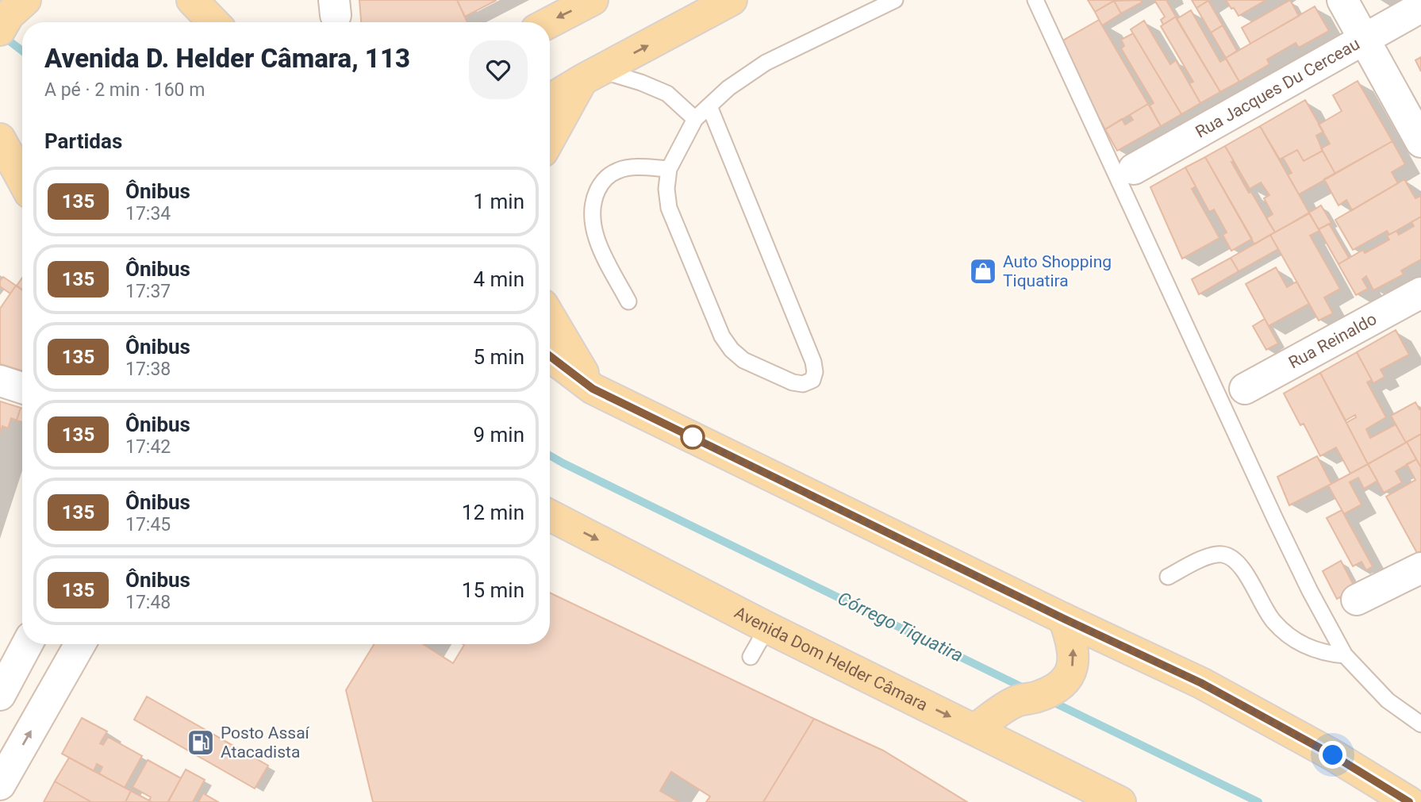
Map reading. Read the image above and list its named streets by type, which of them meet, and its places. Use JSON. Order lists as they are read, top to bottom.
{
  "streets": {
    "main road": ["Avenida Dom Helder Câmara"],
    "street": ["Rua Jacques Du Cerceau", "Rua Reinaldo"]
  },
  "water": ["Córrego Tiquatira"],
  "places": {
    "shop": ["Auto Shopping Tiquatira"],
    "fuel station": ["Posto Assaí Atacadista"]
  },
  "lines": ["bus line 135"],
  "page": {
    "heading": [
      ["Avenida D. Helder Câmara, 113", "A pé · 2 min · 160 m"],
      "Partidas"
    ],
    "list": [
      {
        "mark": "135",
        "name": "Ônibus",
        "note": "17:34",
        "value": "1 min"
      },
      {
        "mark": "135",
        "name": "Ônibus",
        "note": "17:37",
        "value": "4 min"
      },
      {
        "mark": "135",
        "name": "Ônibus",
        "note": "17:38",
        "value": "5 min"
      },
      {
        "mark": "135",
        "name": "Ônibus",
        "note": "17:42",
        "value": "9 min"
      },
      {
        "mark": "135",
        "name": "Ônibus",
        "note": "17:45",
        "value": "12 min"
      },
      {
        "mark": "135",
        "name": "Ônibus",
        "note": "17:48",
        "value": "15 min"
      }
    ]
  }
}
